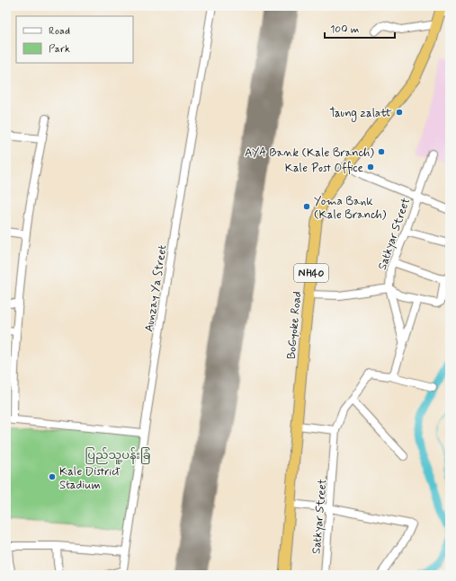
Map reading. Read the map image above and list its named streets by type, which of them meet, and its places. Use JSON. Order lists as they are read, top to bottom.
{
  "streets": {
    "highway": ["NH40", "BoGyoke Road"],
    "street": ["Satkyar Street", "Aunzay Ya Street"]
  },
  "parks": ["ပြည်သူ့ပန်းခြံ"],
  "places": [
    "Taung zalatt",
    "AYA Bank (Kale Branch)",
    "Kale Post Office",
    "Yoma Bank (Kale Branch)",
    "Kale District Stadium"
  ],
  "legend": ["Road", "Park"],
  "scale_bar": "100 m"
}
